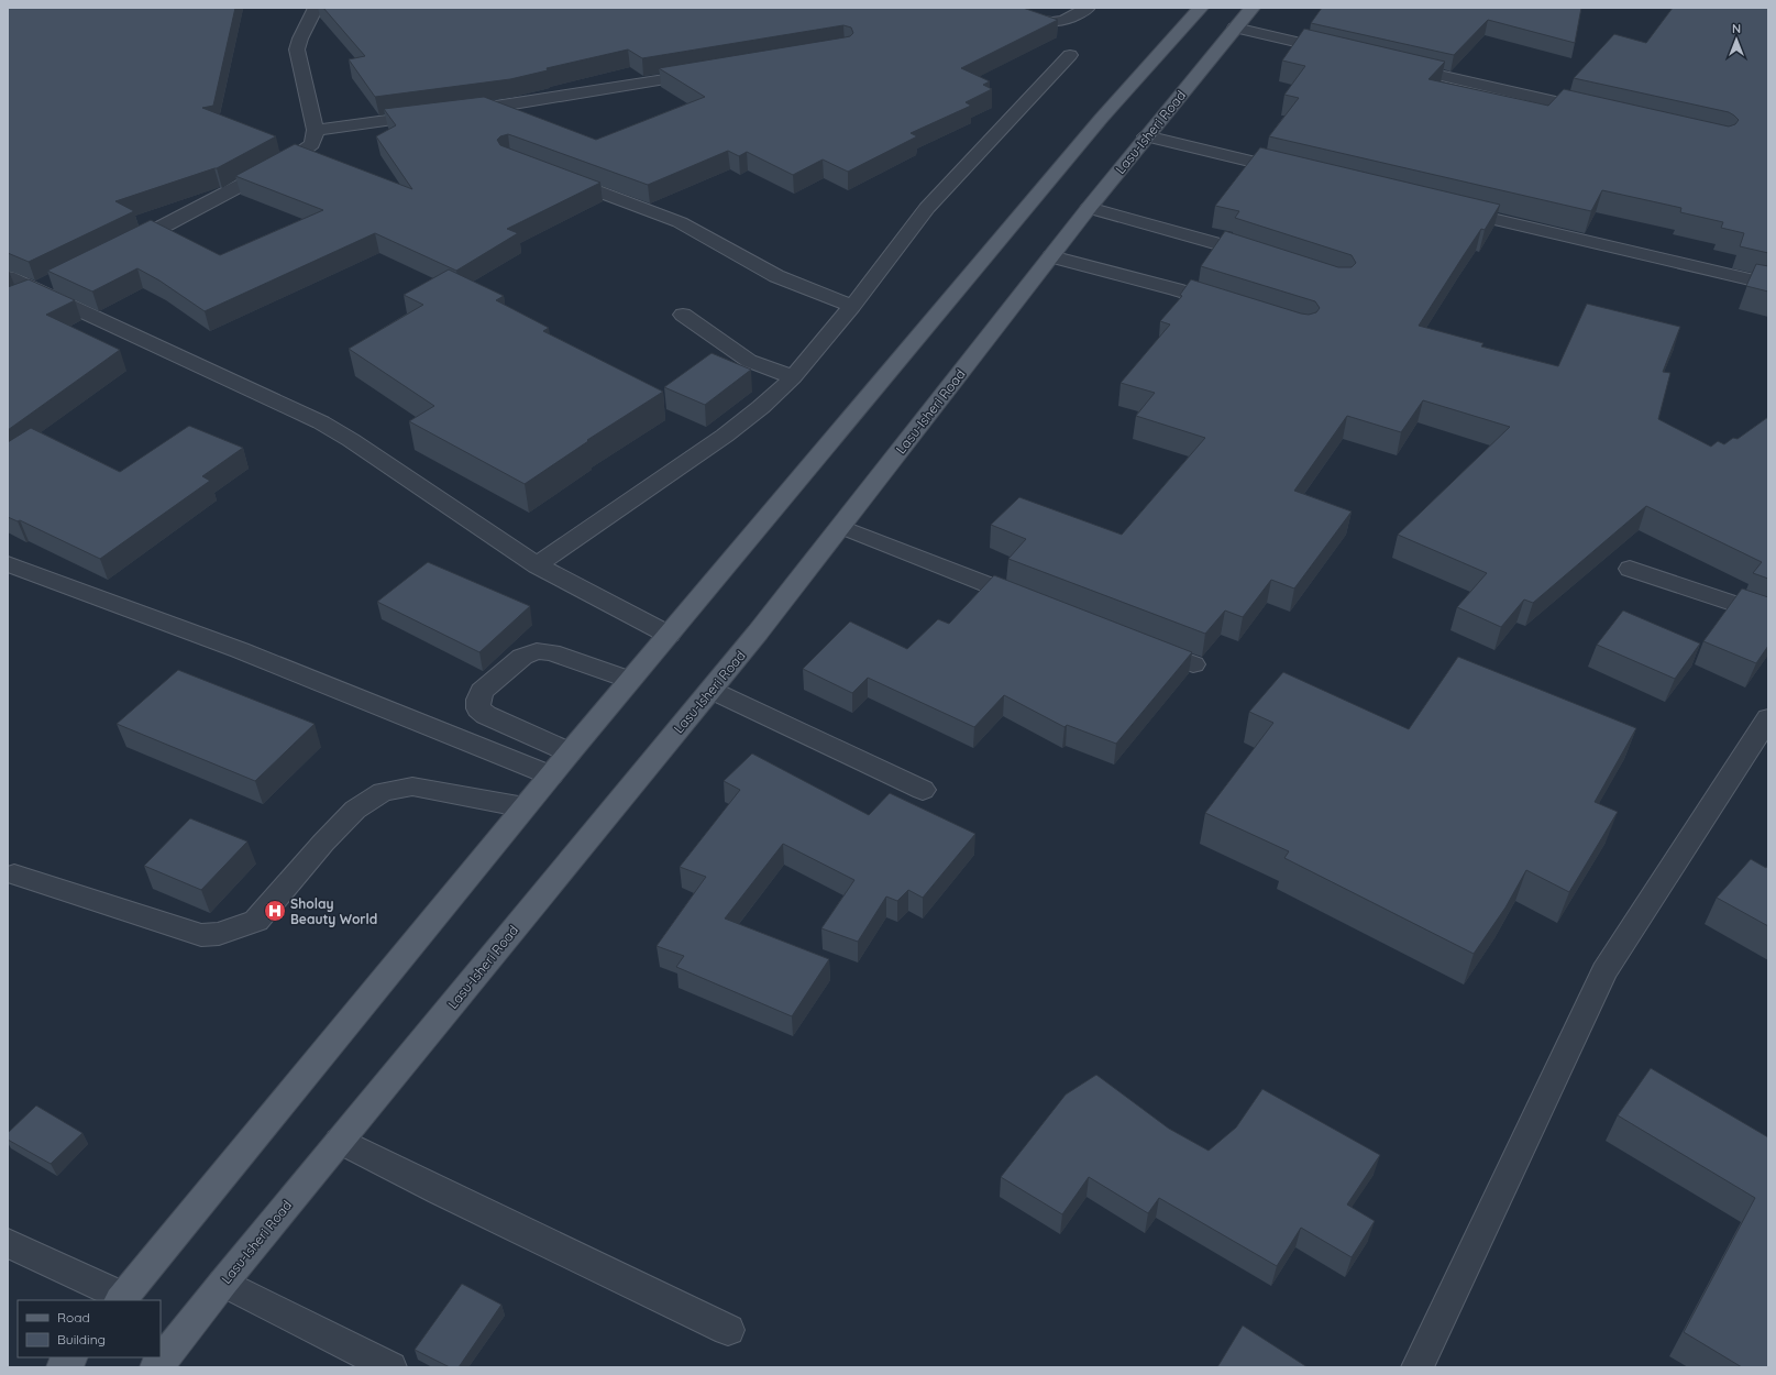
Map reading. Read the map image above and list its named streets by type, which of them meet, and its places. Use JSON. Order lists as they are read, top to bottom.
{
  "streets": {
    "main road": ["Lasu-Isheri Road"]
  },
  "places": {
    "hospital": ["Sholay Beauty World"]
  },
  "legend": ["Road", "Building"],
  "north": "top"
}
